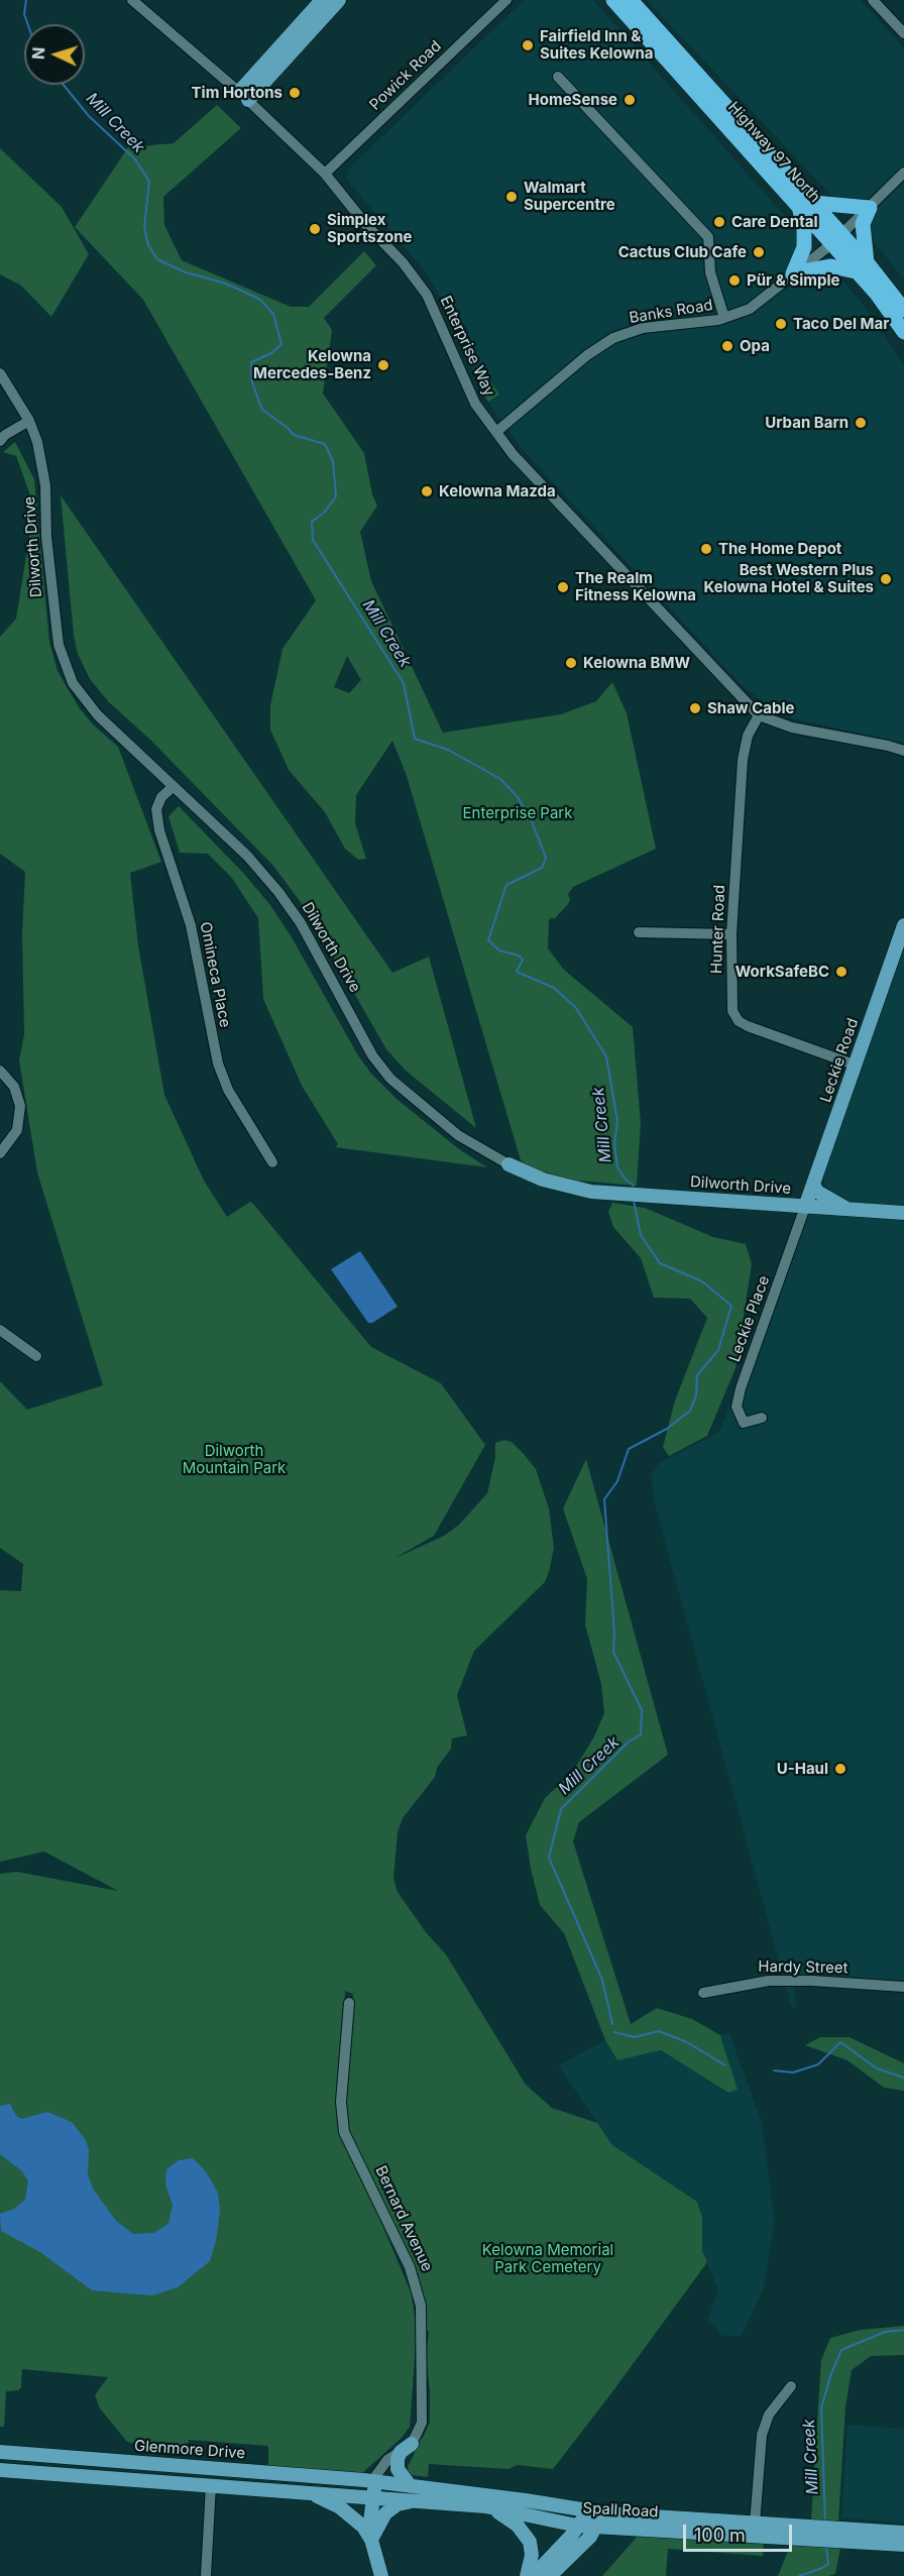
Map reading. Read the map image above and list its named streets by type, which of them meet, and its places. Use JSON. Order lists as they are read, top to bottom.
{
  "streets": {
    "highway": ["Highway 97 North"],
    "main road": [
      "Dilworth Drive",
      "Leckie Road",
      "Glenmore Drive",
      "Spall Road"
    ],
    "street": [
      "Powick Road",
      "Banks Road",
      "Enterprise Way",
      "Hunter Road",
      "Omineca Place",
      "Leckie Place",
      "Hardy Street",
      "Bernard Avenue"
    ]
  },
  "crossings": [
    ["Powick Road", "Enterprise Way"],
    ["Highway 97 North", "Banks Road"],
    ["Banks Road", "Enterprise Way"],
    ["Enterprise Way", "Hunter Road"],
    ["Dilworth Drive", "Omineca Place"],
    ["Dilworth Drive", "Leckie Road"],
    ["Dilworth Drive", "Leckie Place"],
    ["Hunter Road", "Leckie Road"],
    ["Leckie Road", "Leckie Place"],
    ["Glenmore Drive", "Spall Road"]
  ],
  "water": ["Mill Creek"],
  "parks": ["Enterprise Park", "Dilworth Mountain Park", "Kelowna Memorial Park Cemetery"],
  "places": [
    "Fairfield Inn & Suites Kelowna",
    "Tim Hortons",
    "HomeSense",
    "Walmart Supercentre",
    "Care Dental",
    "Simplex Sportszone",
    "Cactus Club Cafe",
    "Pür & Simple",
    "Taco Del Mar",
    "Opa",
    "Kelowna Mercedes-Benz",
    "Urban Barn",
    "Kelowna Mazda",
    "The Home Depot",
    "Best Western Plus Kelowna Hotel & Suites",
    "The Realm Fitness Kelowna",
    "Kelowna BMW",
    "Shaw Cable",
    "WorkSafeBC",
    "U-Haul"
  ],
  "scale_bar": "100 m",
  "north": "left"
}
